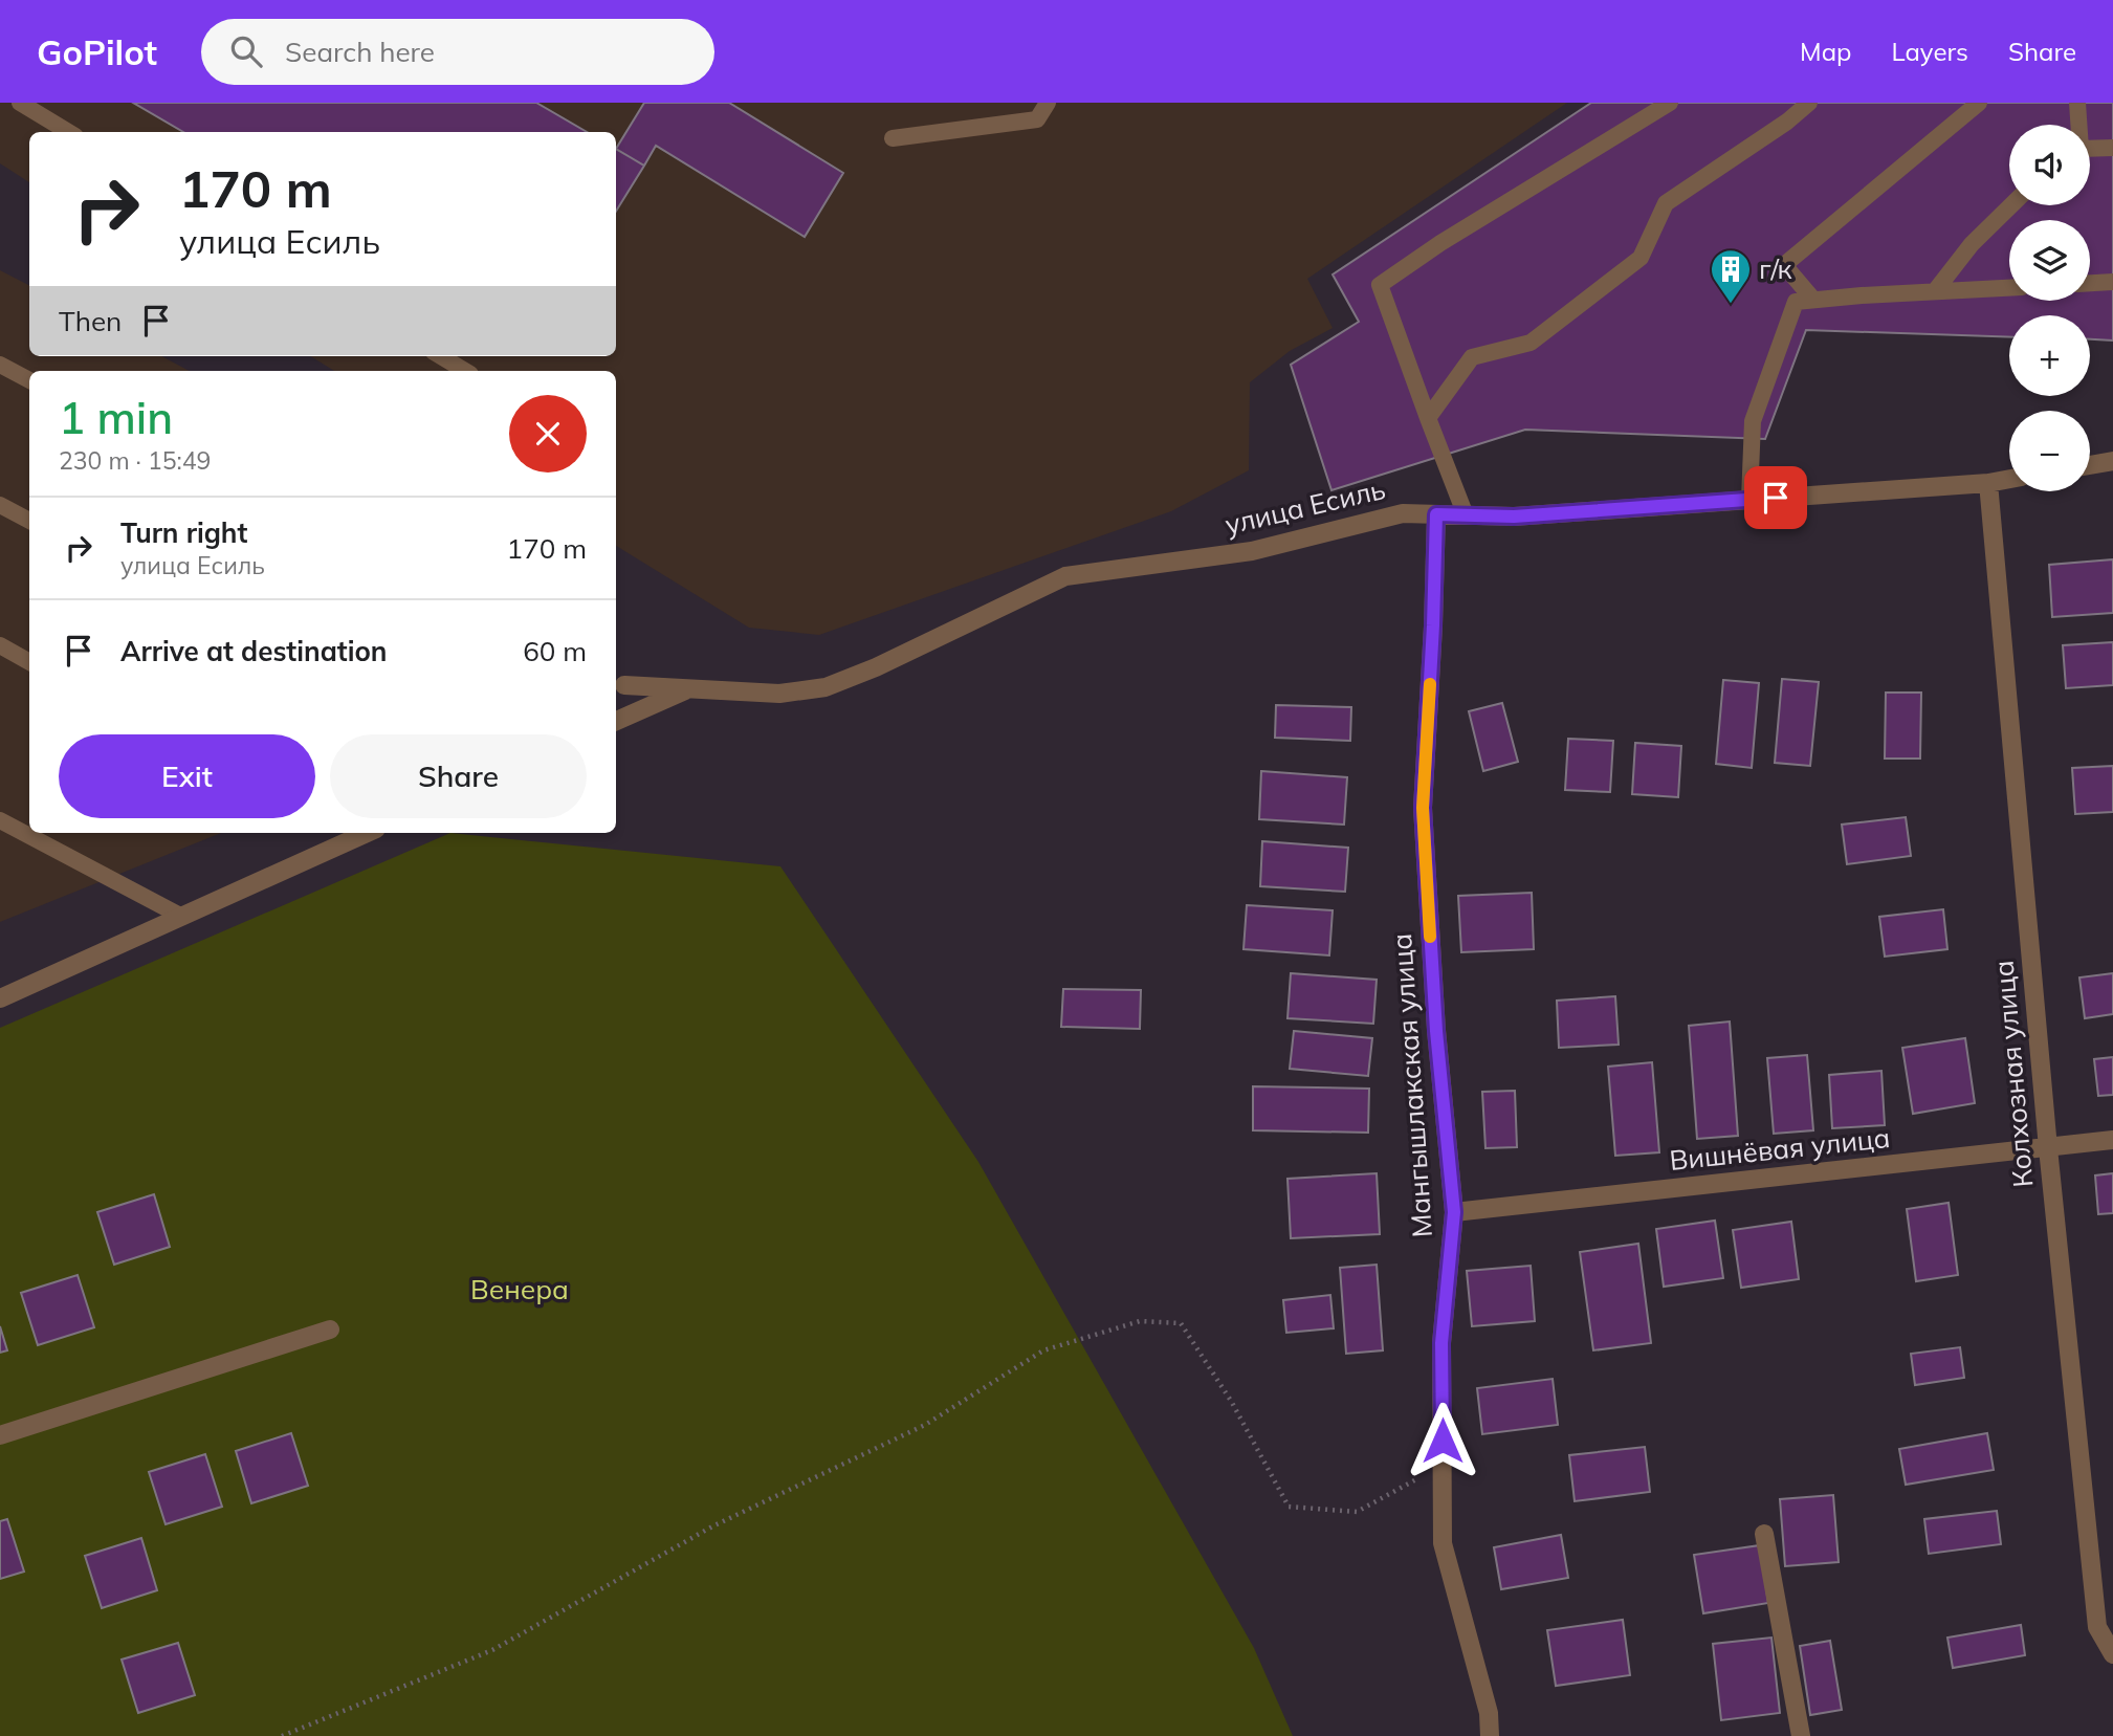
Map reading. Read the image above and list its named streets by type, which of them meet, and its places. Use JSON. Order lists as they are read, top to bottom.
{
  "streets": {
    "street": [
      "улица Есиль",
      "Колхозная улица",
      "Мангышлакская улица",
      "Вишнёвая улица"
    ]
  },
  "crossings": [
    ["улица Есиль", "Колхозная улица"],
    ["улица Есиль", "Мангышлакская улица"],
    ["Колхозная улица", "Вишнёвая улица"],
    ["Мангышлакская улица", "Вишнёвая улица"]
  ],
  "parks": ["Венера"],
  "places": {
    "building": ["г/к"]
  },
  "page": {
    "header": "GoPilot",
    "search": "Search here",
    "nav": ["Map", "Layers", "Share"],
    "map_buttons": ["+", "−"],
    "turn": ["170 m", "улица Есиль"],
    "then": "Then",
    "heading": ["1 min", "230 m · 15:49"],
    "list": [
      {
        "name": "Turn right",
        "note": "улица Есиль",
        "value": "170 m"
      },
      {
        "name": "Arrive at destination",
        "value": "60 m"
      }
    ],
    "buttons": ["Exit", "Share"]
  }
}
